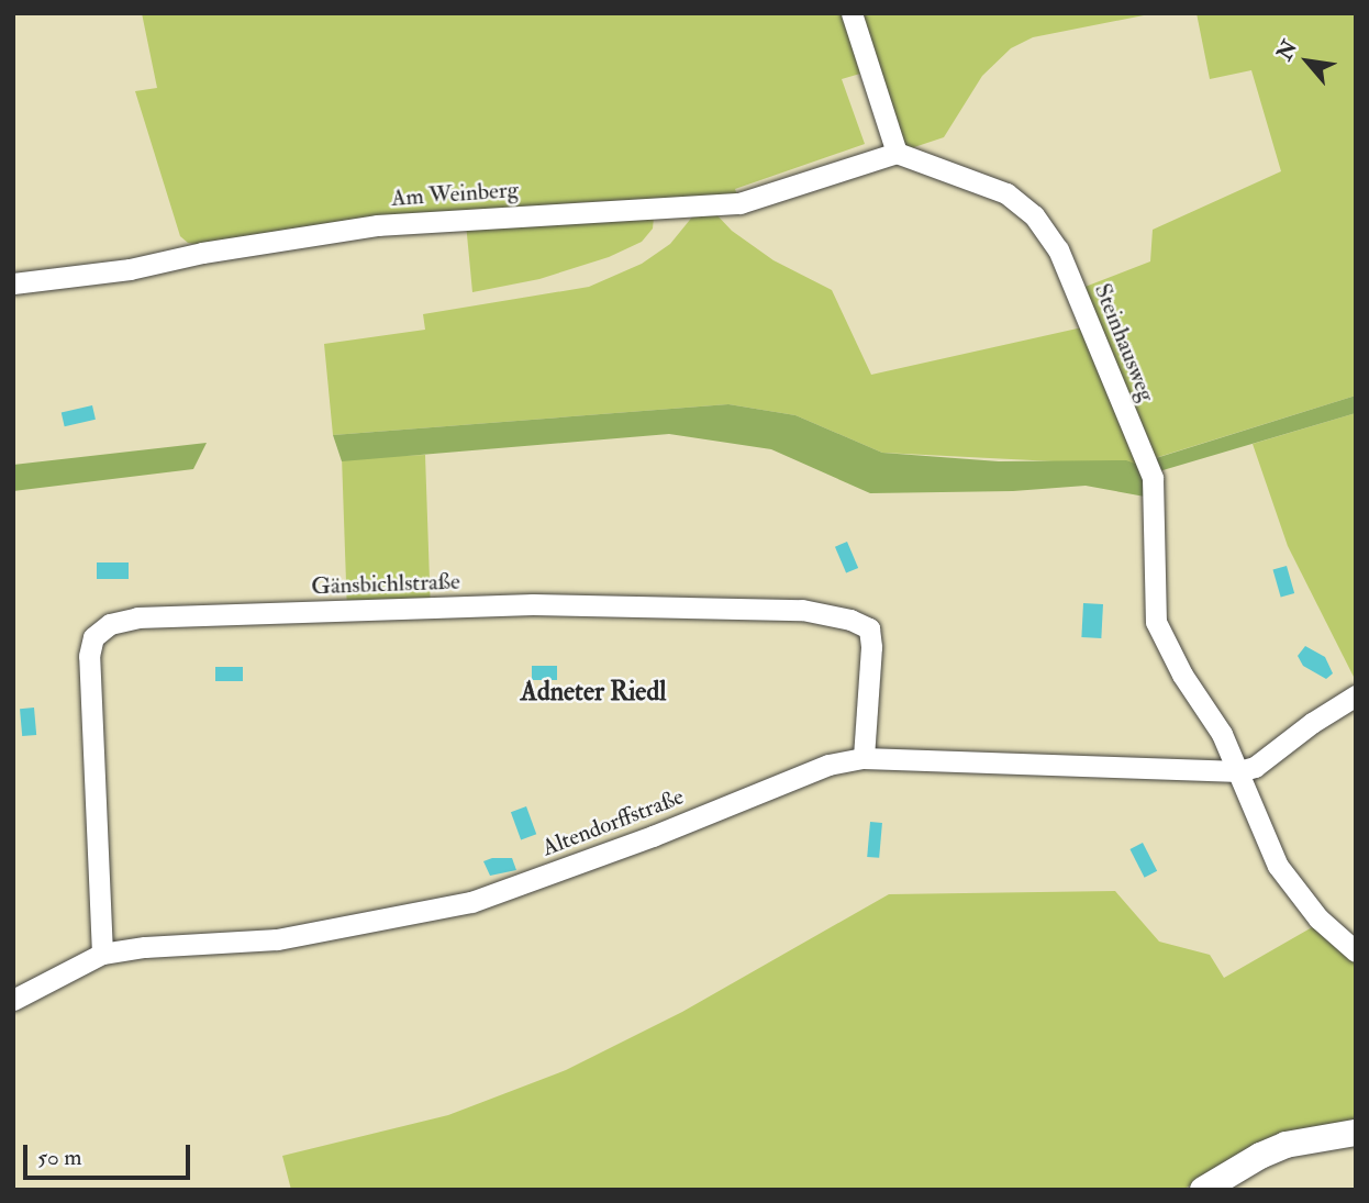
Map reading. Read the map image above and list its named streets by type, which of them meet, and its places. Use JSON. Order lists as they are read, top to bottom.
{
  "streets": {
    "street": [
      "Am Weinberg",
      "Steinhausweg",
      "Gänsbichlstraße",
      "Altendorffstraße"
    ]
  },
  "crossings": [
    ["Am Weinberg", "Steinhausweg"],
    ["Steinhausweg", "Altendorffstraße"],
    ["Gänsbichlstraße", "Altendorffstraße"]
  ],
  "districts": ["Adneter Riedl"],
  "scale_bar": "50 m",
  "north": "top left"
}
